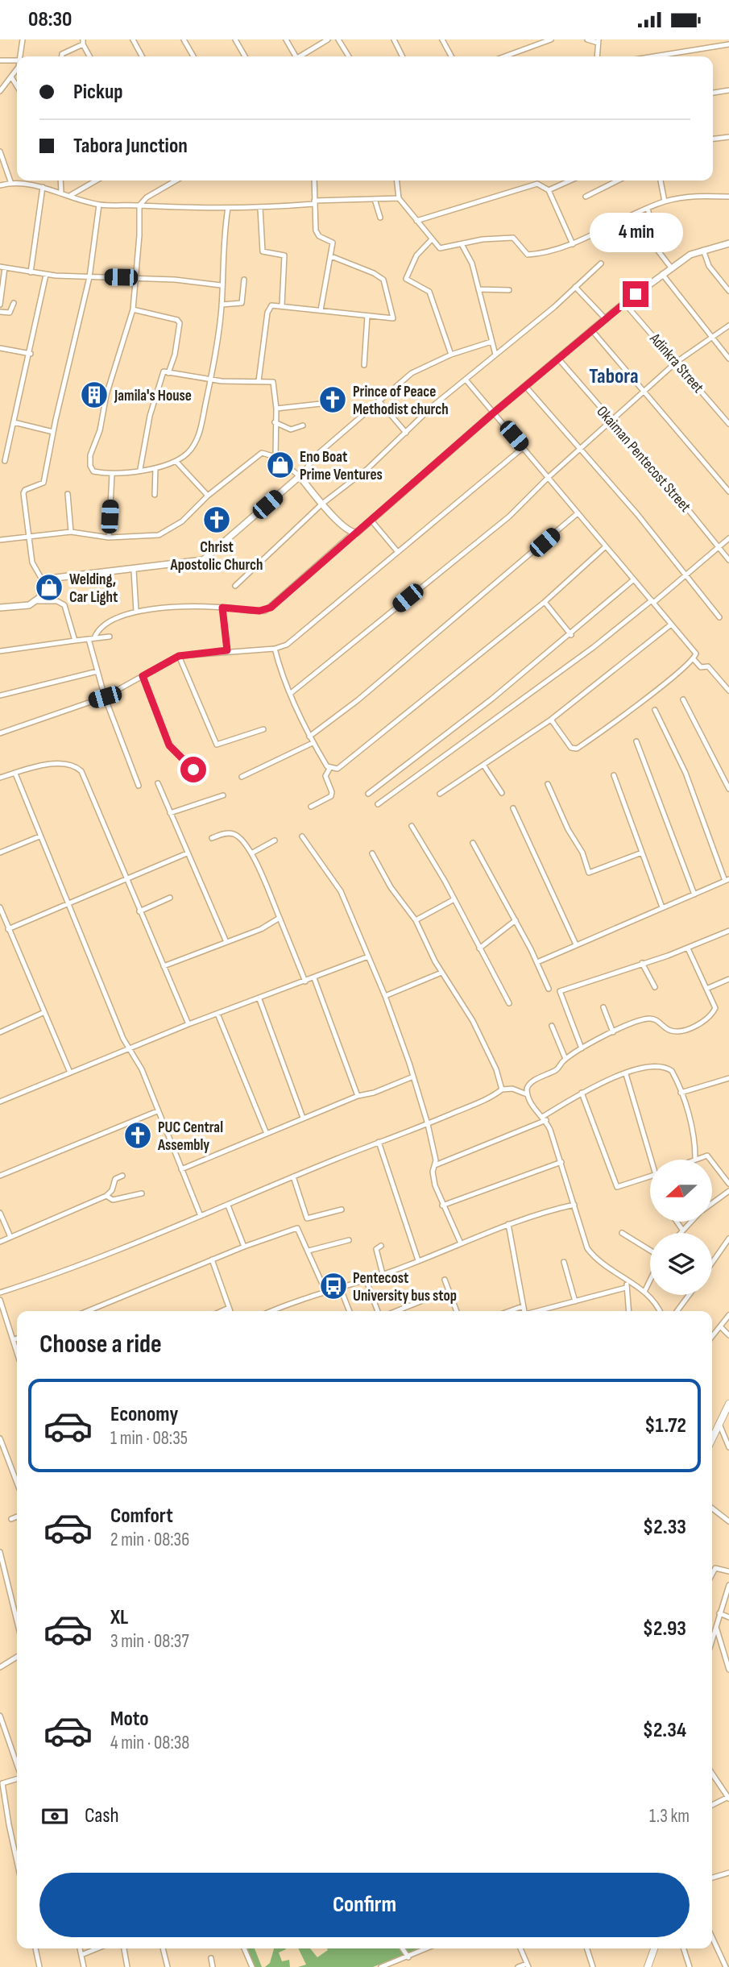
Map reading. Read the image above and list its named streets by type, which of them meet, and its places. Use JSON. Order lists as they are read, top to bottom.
{
  "streets": {
    "street": ["Adinkra Street", "Okaiman Pentecost Street"]
  },
  "districts": ["Tabora"],
  "places": {
    "building": ["Jamila's House"],
    "church": ["Prince of Peace Methodist church", "Christ Apostolic Church", "PUC Central Assembly"],
    "shop": ["Eno Boat Prime Ventures", "Welding, Car Light"],
    "bus stop": ["Pentecost University bus stop"]
  },
  "north": "left",
  "page": {
    "status": "08:30",
    "banner": ["Pickup", "Tabora Junction"],
    "bubble": "4 min",
    "heading": "Choose a ride",
    "list": [
      {
        "name": "Economy",
        "note": "1 min · 08:35",
        "value": "$1.72"
      },
      {
        "name": "Comfort",
        "note": "2 min · 08:36",
        "value": "$2.33"
      },
      {
        "name": "XL",
        "note": "3 min · 08:37",
        "value": "$2.93"
      },
      {
        "name": "Moto",
        "note": "4 min · 08:38",
        "value": "$2.34"
      }
    ],
    "pay": ["Cash", "1.3 km"],
    "buttons": "Confirm"
  }
}
